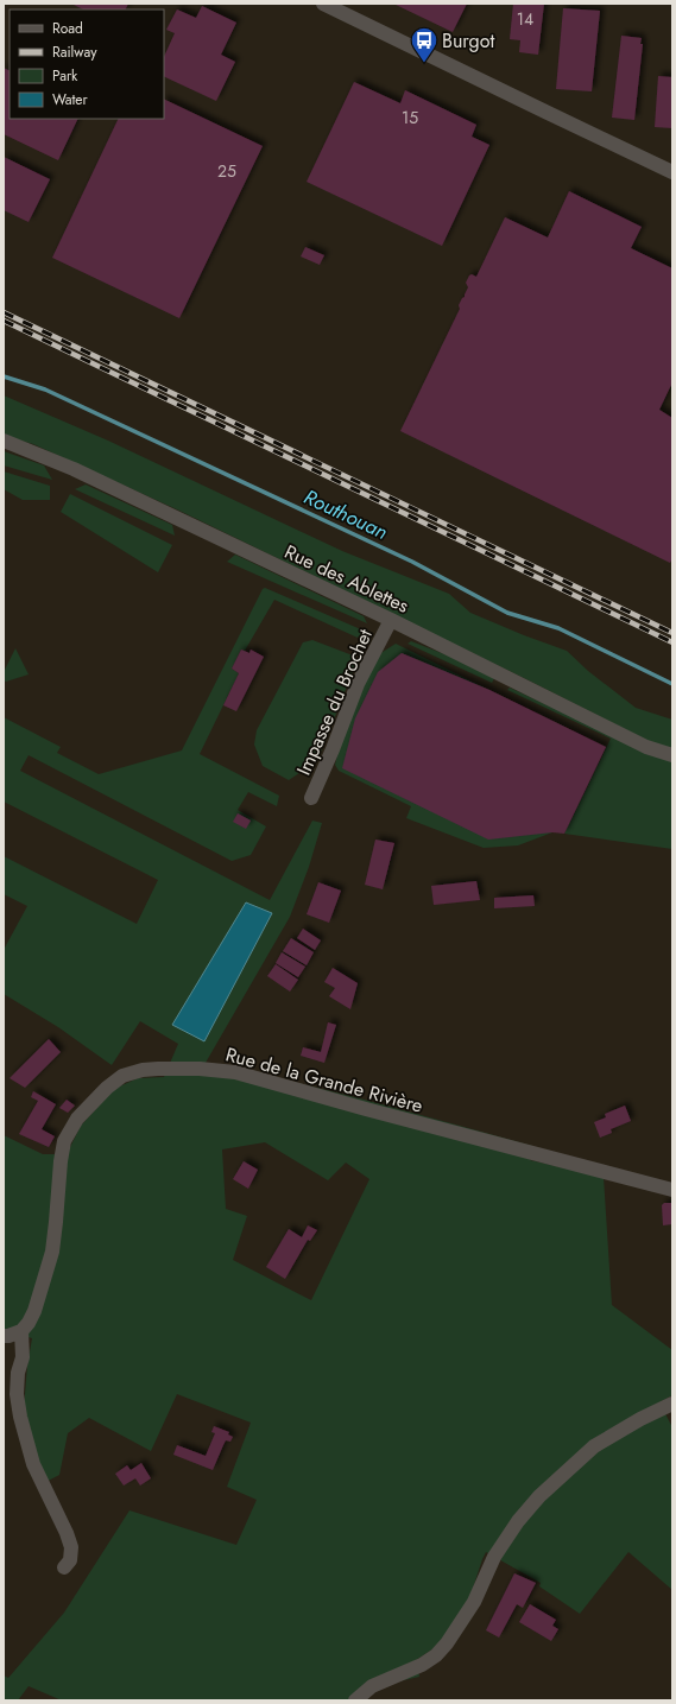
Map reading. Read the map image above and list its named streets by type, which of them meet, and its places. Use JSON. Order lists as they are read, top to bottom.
{
  "streets": {
    "street": ["Rue des Ablettes", "Impasse du Brochet", "Rue de la Grande Rivière"]
  },
  "crossings": [
    ["Rue des Ablettes", "Impasse du Brochet"]
  ],
  "water": ["Routhouan"],
  "places": {
    "bus stop": ["Burgot"]
  },
  "house_numbers": ["14", "15", "25"],
  "legend": [
    "Road",
    "Railway",
    "Park",
    "Water"
  ]
}
